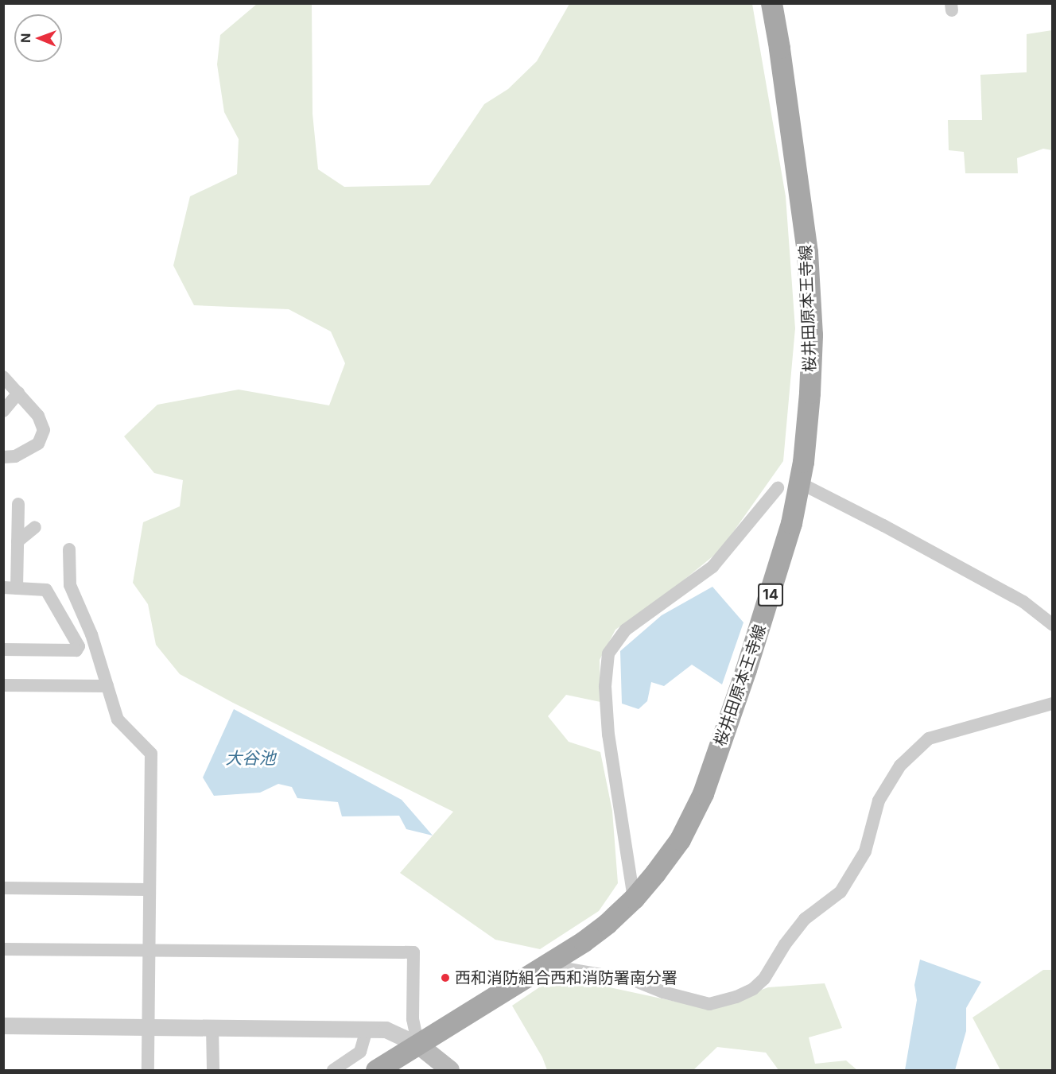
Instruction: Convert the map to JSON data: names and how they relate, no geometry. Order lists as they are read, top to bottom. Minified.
{"streets":{"main road":["桜井田原本王寺線","14"]},"water":["大谷池"],"places":["西和消防組合西和消防署南分署"],"north":"left"}
